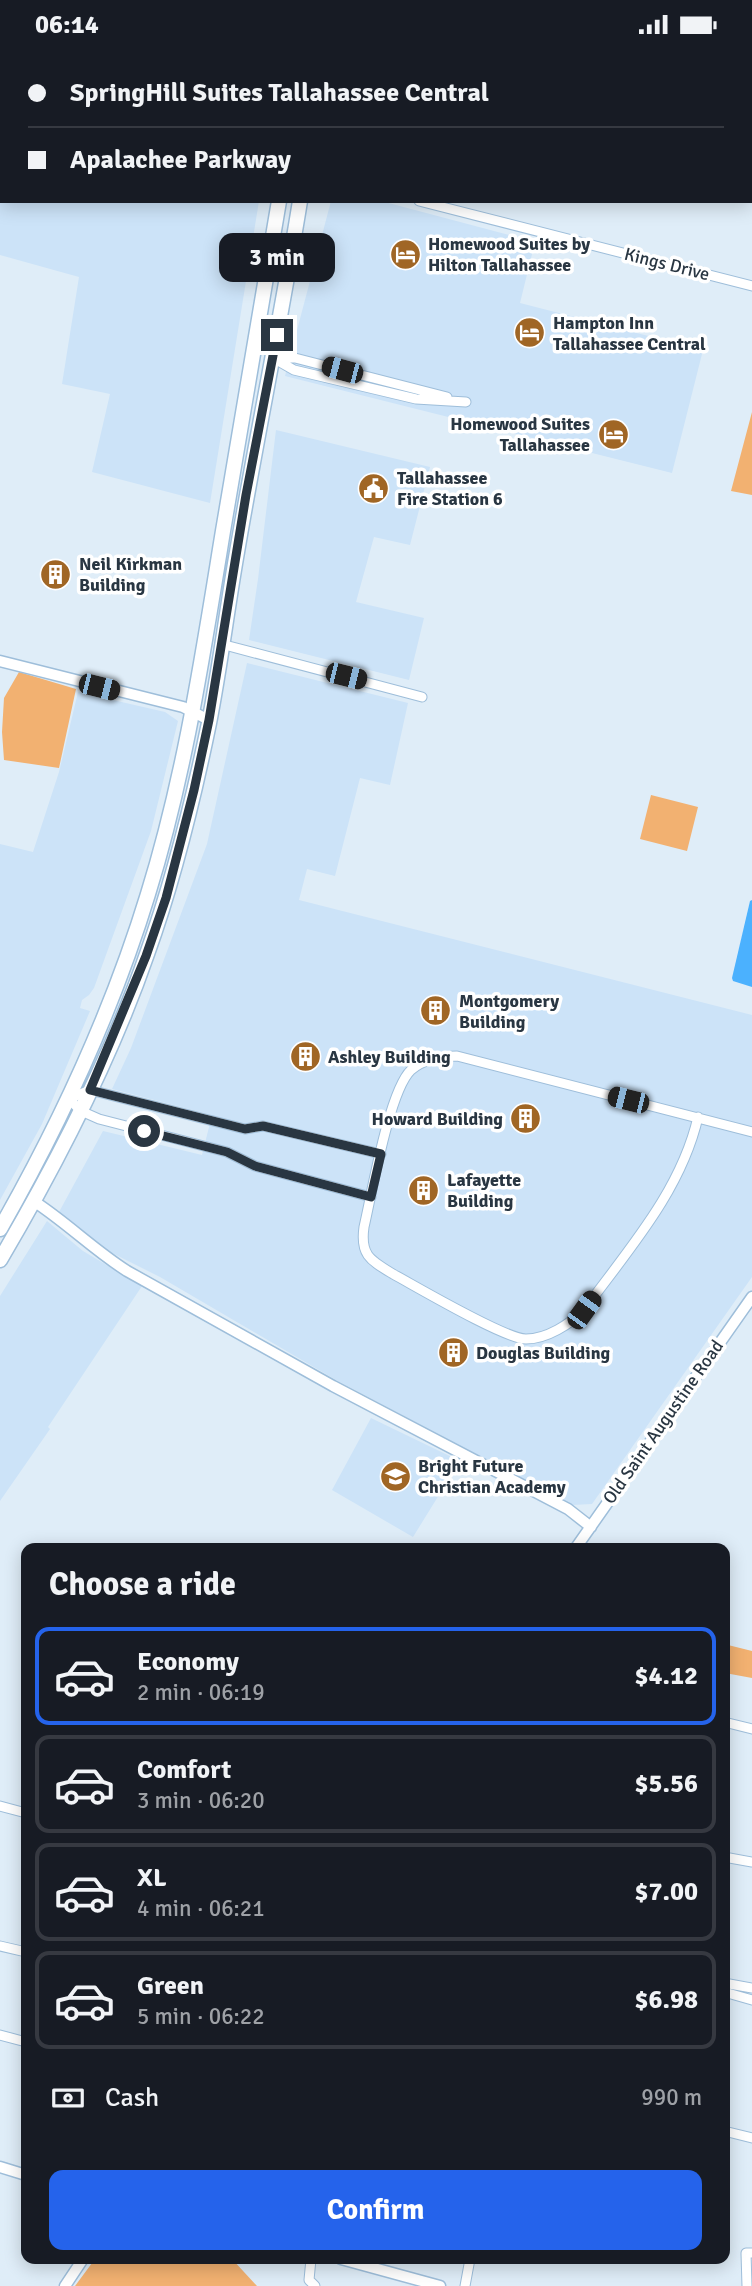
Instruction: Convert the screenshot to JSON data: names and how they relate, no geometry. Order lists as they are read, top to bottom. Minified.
{"streets":{"street":["Kings Drive","Old Saint Augustine Road"]},"places":{"hotel":["Homewood Suites by Hilton Tallahassee","Hampton Inn Tallahassee Central","Homewood Suites Tallahassee"],"public building":["Tallahassee Fire Station 6"],"building":["Neil Kirkman Building","Montgomery Building","Ashley Building","Howard Building","Lafayette Building","Douglas Building"],"school or university":["Bright Future Christian Academy"]},"page":{"status":"06:14","banner":["SpringHill Suites Tallahassee Central","Apalachee Parkway"],"bubble":"3 min","heading":"Choose a ride","list":[{"name":"Economy","note":"2 min · 06:19","value":"$4.12"},{"name":"Comfort","note":"3 min · 06:20","value":"$5.56"},{"name":"XL","note":"4 min · 06:21","value":"$7.00"},{"name":"Green","note":"5 min · 06:22","value":"$6.98"}],"pay":["Cash","990 m"],"buttons":"Confirm"}}
